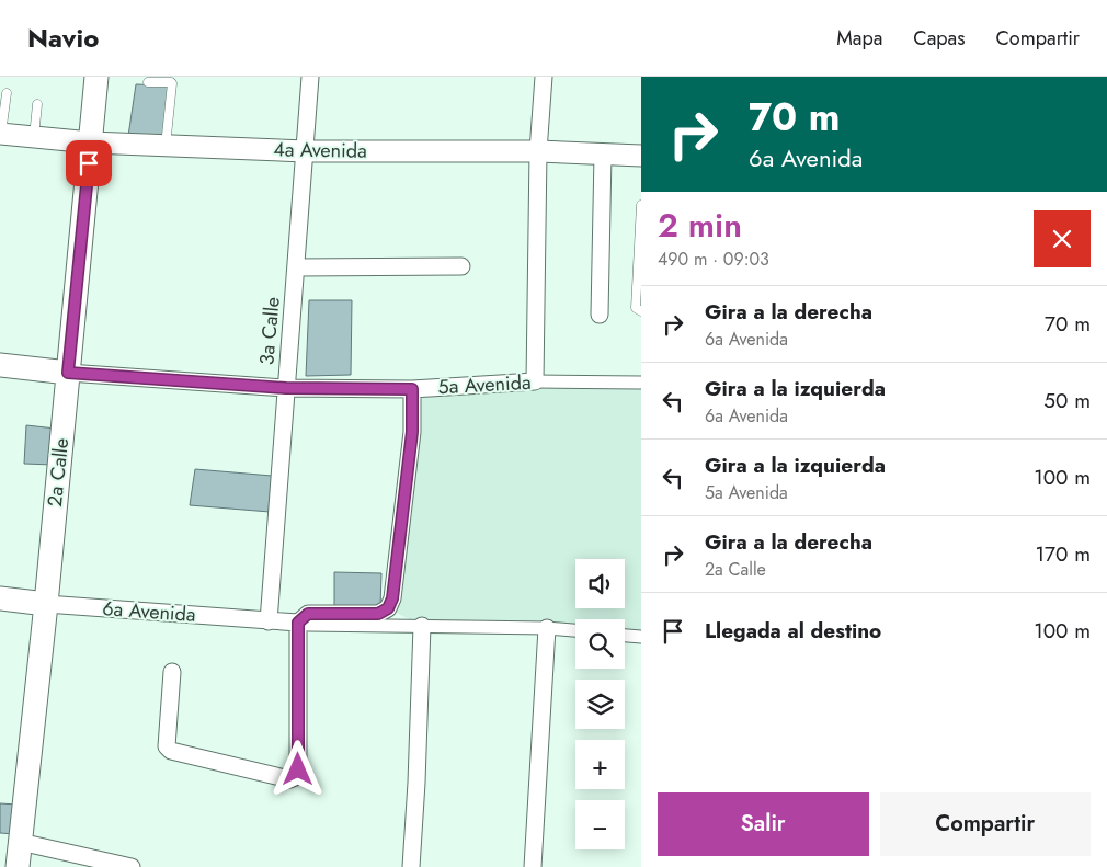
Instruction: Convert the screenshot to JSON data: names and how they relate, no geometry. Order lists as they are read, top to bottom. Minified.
{"streets":{"main road":["5a Avenida","2a Calle","6a Avenida"],"street":["4a Avenida","3a Calle"]},"crossings":[["4a Avenida","3a Calle"],["4a Avenida","2a Calle"],["3a Calle","5a Avenida"],["3a Calle","6a Avenida"],["5a Avenida","2a Calle"],["5a Avenida","6a Avenida"],["2a Calle","6a Avenida"]],"page":{"header":"Navio","nav":["Mapa","Capas","Compartir"],"turn":["70 m","6a Avenida"],"heading":["2 min","490 m · 09:03"],"list":[{"name":"Gira a la derecha","note":"6a Avenida","value":"70 m"},{"name":"Gira a la izquierda","note":"6a Avenida","value":"50 m"},{"name":"Gira a la izquierda","note":"5a Avenida","value":"100 m"},{"name":"Gira a la derecha","note":"2a Calle","value":"170 m"},{"name":"Llegada al destino","value":"100 m"}],"map_buttons":["+","−"],"buttons":["Salir","Compartir"]}}
